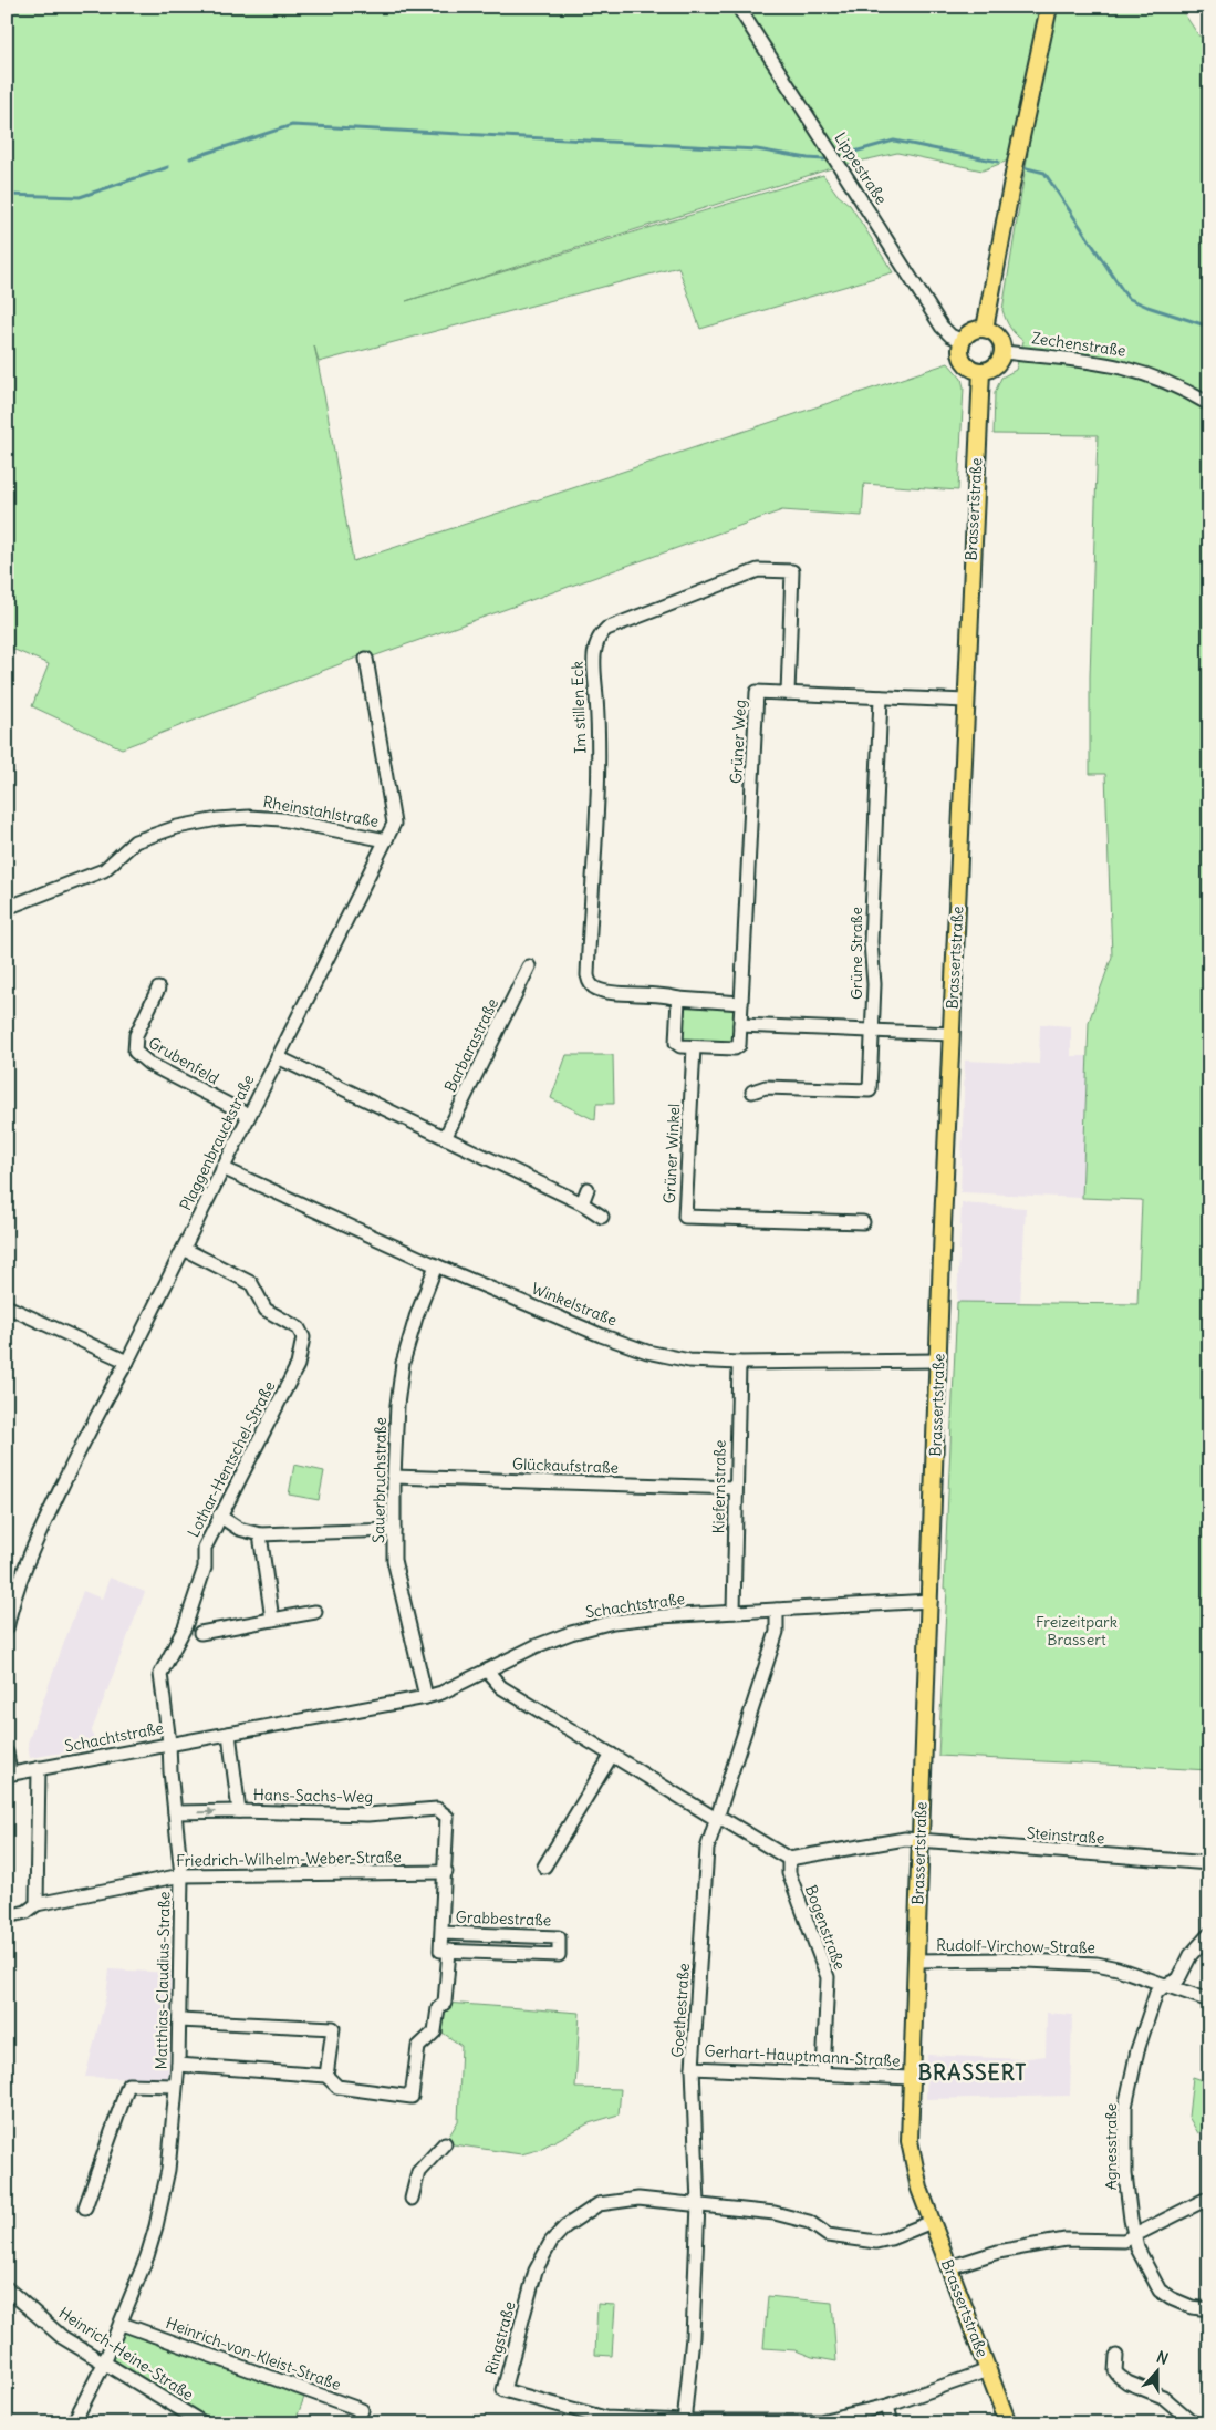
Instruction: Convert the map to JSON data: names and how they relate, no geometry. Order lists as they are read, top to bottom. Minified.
{"streets":{"main road":["Brassertstraße"],"street":["Lippestraße","Zechenstraße","Im stillen Eck","Grüner Weg","Rheinstahlstraße","Grüne Straße","Barbarastraße","Grubenfeld","Plaggenbrauckstraße","Grüner Winkel","Winkelstraße","Lothar-Hentschel-Straße","Glückaufstraße","Sauerbruchstraße","Kiefernstraße","Schachtstraße","Hans-Sachs-Weg","Steinstraße","Friedrich-Wilhelm-Weber-Straße","Grabbestraße","Bogenstraße","Rudolf-Virchow-Straße","Matthias-Claudius-Straße","Goethestraße","Gerhart-Hauptmann-Straße","Agnesstraße","Ringstraße","Heinrich-Heine-Straße","Heinrich-von-Kleist-Straße"]},"crossings":[["Lippestraße","Zechenstraße"],["Lippestraße","Brassertstraße"],["Zechenstraße","Brassertstraße"],["Brassertstraße","Grüner Weg"],["Brassertstraße","Winkelstraße"],["Brassertstraße","Schachtstraße"],["Brassertstraße","Steinstraße"],["Brassertstraße","Rudolf-Virchow-Straße"],["Brassertstraße","Gerhart-Hauptmann-Straße"],["Brassertstraße","Ringstraße"],["Im stillen Eck","Grüner Weg"],["Grüner Weg","Grüne Straße"],["Grüner Weg","Grüner Winkel"],["Rheinstahlstraße","Plaggenbrauckstraße"],["Grubenfeld","Plaggenbrauckstraße"],["Plaggenbrauckstraße","Winkelstraße"],["Plaggenbrauckstraße","Lothar-Hentschel-Straße"],["Winkelstraße","Sauerbruchstraße"],["Winkelstraße","Kiefernstraße"],["Lothar-Hentschel-Straße","Schachtstraße"],["Lothar-Hentschel-Straße","Matthias-Claudius-Straße"],["Glückaufstraße","Sauerbruchstraße"],["Glückaufstraße","Kiefernstraße"],["Sauerbruchstraße","Schachtstraße"],["Kiefernstraße","Schachtstraße"],["Schachtstraße","Matthias-Claudius-Straße"],["Schachtstraße","Goethestraße"],["Hans-Sachs-Weg","Friedrich-Wilhelm-Weber-Straße"],["Hans-Sachs-Weg","Matthias-Claudius-Straße"],["Friedrich-Wilhelm-Weber-Straße","Matthias-Claudius-Straße"],["Bogenstraße","Gerhart-Hauptmann-Straße"],["Rudolf-Virchow-Straße","Agnesstraße"],["Matthias-Claudius-Straße","Heinrich-Heine-Straße"],["Matthias-Claudius-Straße","Heinrich-von-Kleist-Straße"],["Goethestraße","Gerhart-Hauptmann-Straße"],["Goethestraße","Ringstraße"]],"districts":["BRASSERT"],"parks":["Freizeitpark Brassert"],"north":"top"}
